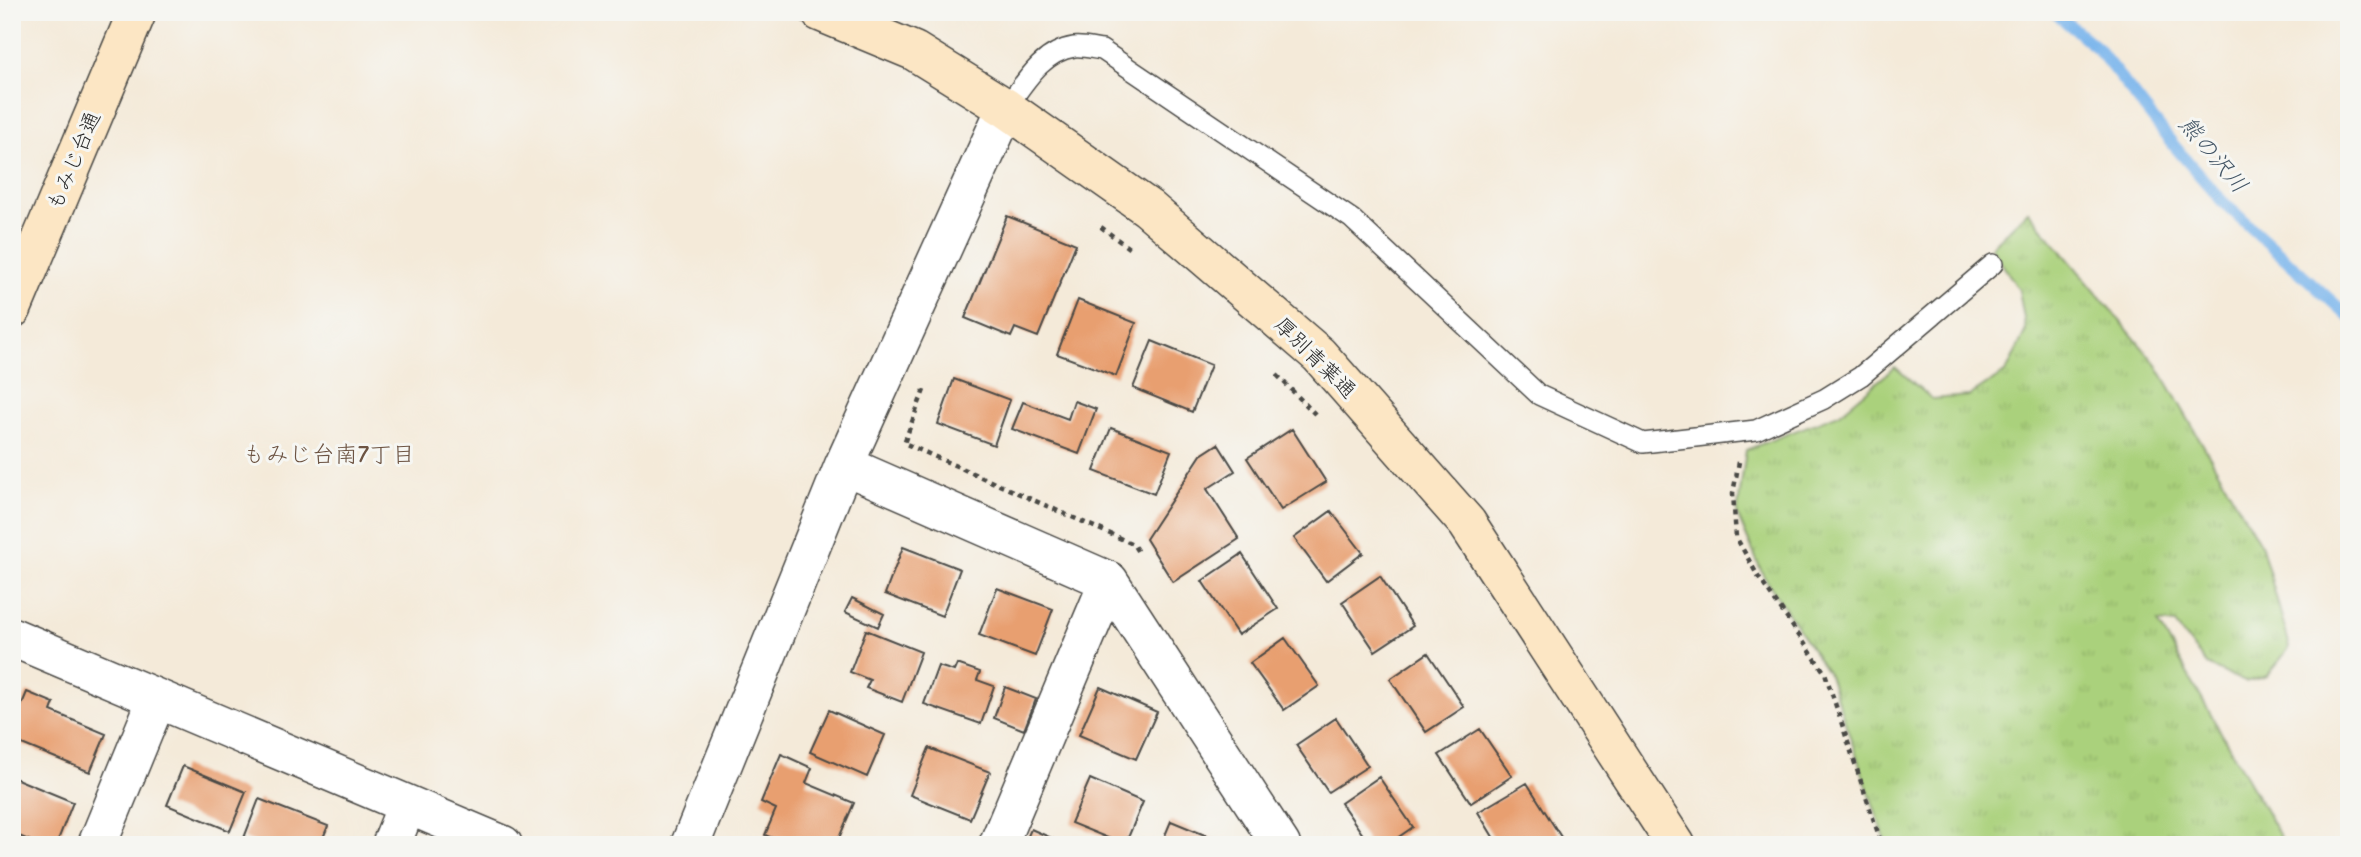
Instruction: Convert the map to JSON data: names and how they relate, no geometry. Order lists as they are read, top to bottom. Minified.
{"streets":{"street":["もみじ台通","厚別青葉通"]},"districts":["もみじ台南7丁目"],"water":["熊の沢川"]}
